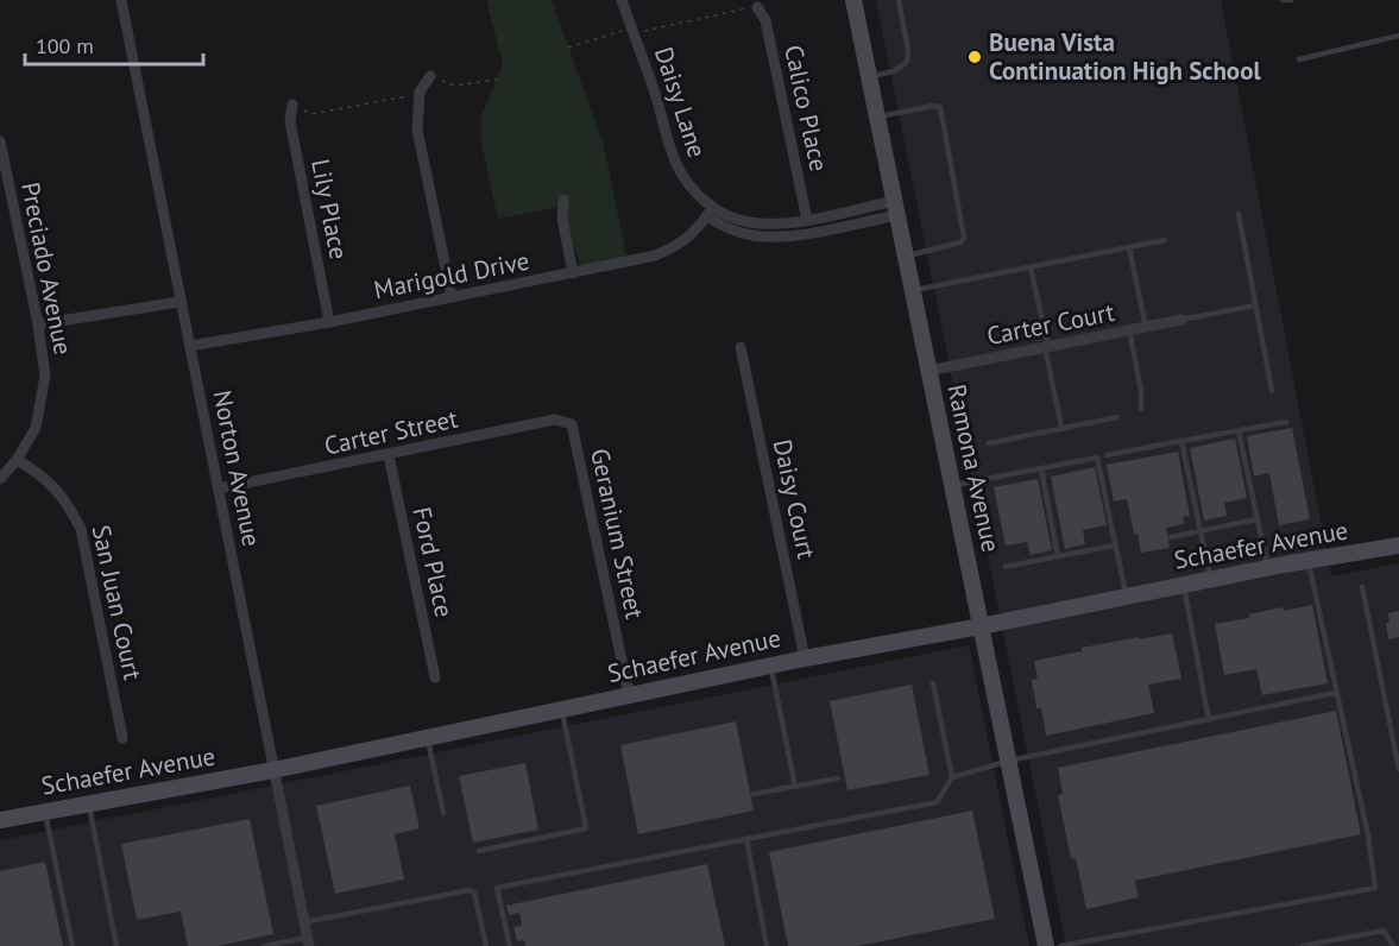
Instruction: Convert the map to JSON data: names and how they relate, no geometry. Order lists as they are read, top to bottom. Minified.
{"streets":{"street":["Daisy Lane","Calico Place","Lily Place","Preciado Avenue","Marigold Drive","Carter Court","Carter Street","Norton Avenue","Ramona Avenue","Daisy Court","Geranium Street","Schaefer Avenue","Ford Place","San Juan Court"]},"crossings":[["Daisy Lane","Marigold Drive"],["Lily Place","Marigold Drive"],["Preciado Avenue","San Juan Court"],["Marigold Drive","Norton Avenue"],["Carter Court","Ramona Avenue"],["Carter Street","Norton Avenue"],["Carter Street","Geranium Street"],["Carter Street","Ford Place"],["Norton Avenue","Schaefer Avenue"],["Ramona Avenue","Schaefer Avenue"],["Daisy Court","Schaefer Avenue"],["Geranium Street","Schaefer Avenue"]],"places":["Buena Vista Continuation High School"],"scale_bar":"100 m"}
